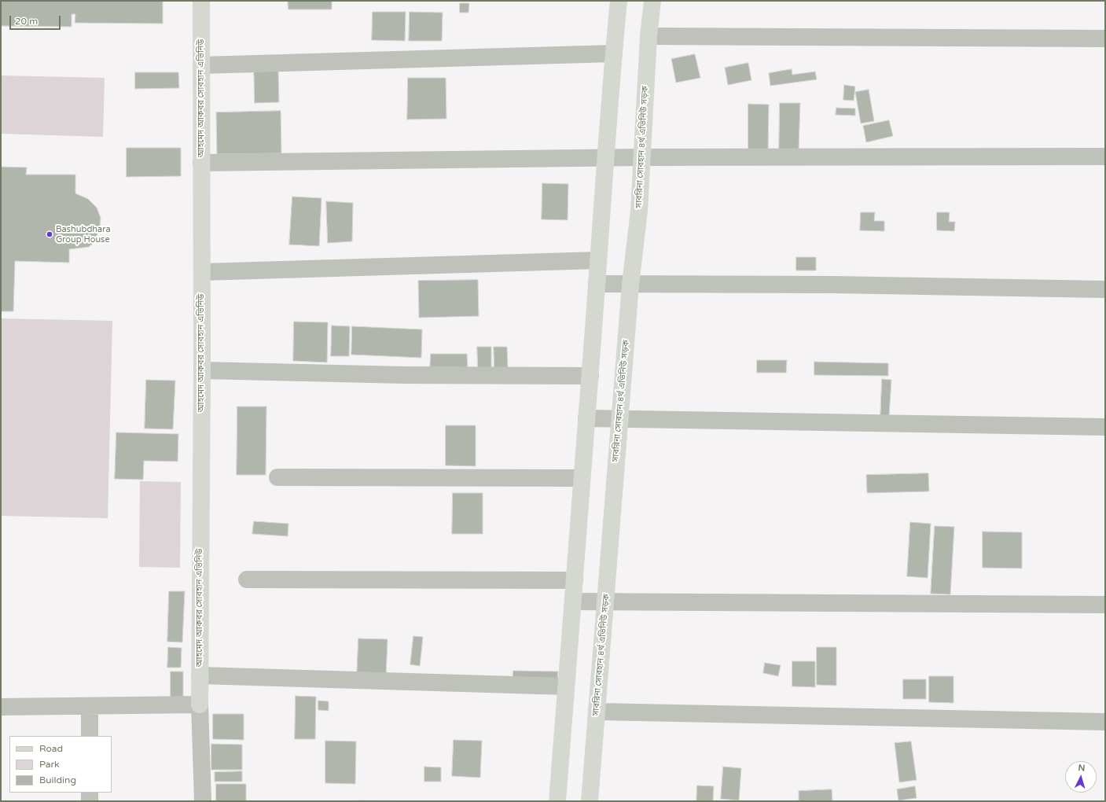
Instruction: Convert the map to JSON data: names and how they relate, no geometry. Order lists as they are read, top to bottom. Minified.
{"streets":{"street":["আহমেদ আকবর সোবহান এভিনিউ","সাবরিনা সোবহান ৪র্থ এভিনিউ সড়ক"]},"places":["Bashubdhara Group House"],"legend":["Road","Park","Building"],"scale_bar":"20 m","north":"top"}
